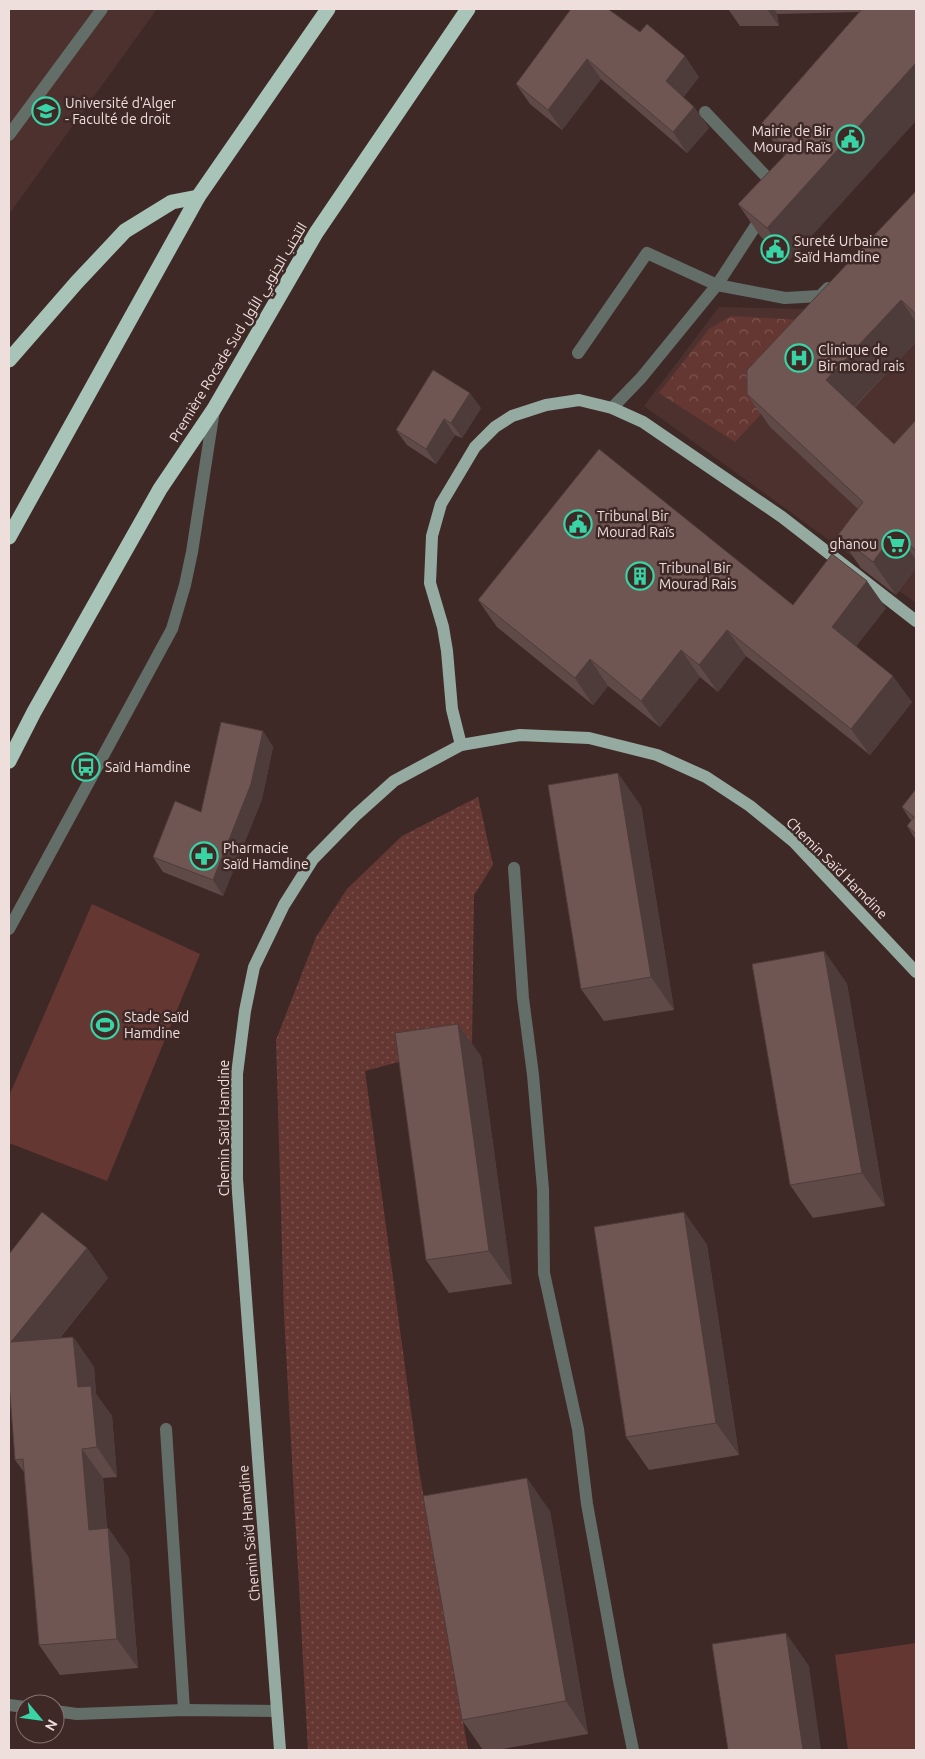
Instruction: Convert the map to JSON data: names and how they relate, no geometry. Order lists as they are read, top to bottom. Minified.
{"streets":{"highway":["Première Rocade Sud التجنب الجنوبي الأول"],"main road":["Chemin Saïd Hamdine"]},"places":{"school or university":["Université d'Alger - Faculté de droit"],"public building":["Mairie de Bir Mourad Raïs","Sureté Urbaine Saïd Hamdine","Tribunal Bir Mourad Raïs"],"hospital":["Clinique de Bir morad rais"],"supermarket":["ghanou"],"building":["Tribunal Bir Mourad Rais"],"bus stop":["Saïd Hamdine"],"pharmacy":["Pharmacie Saïd Hamdine"],"sports":["Stade Saïd Hamdine"]},"north":"bottom right"}
